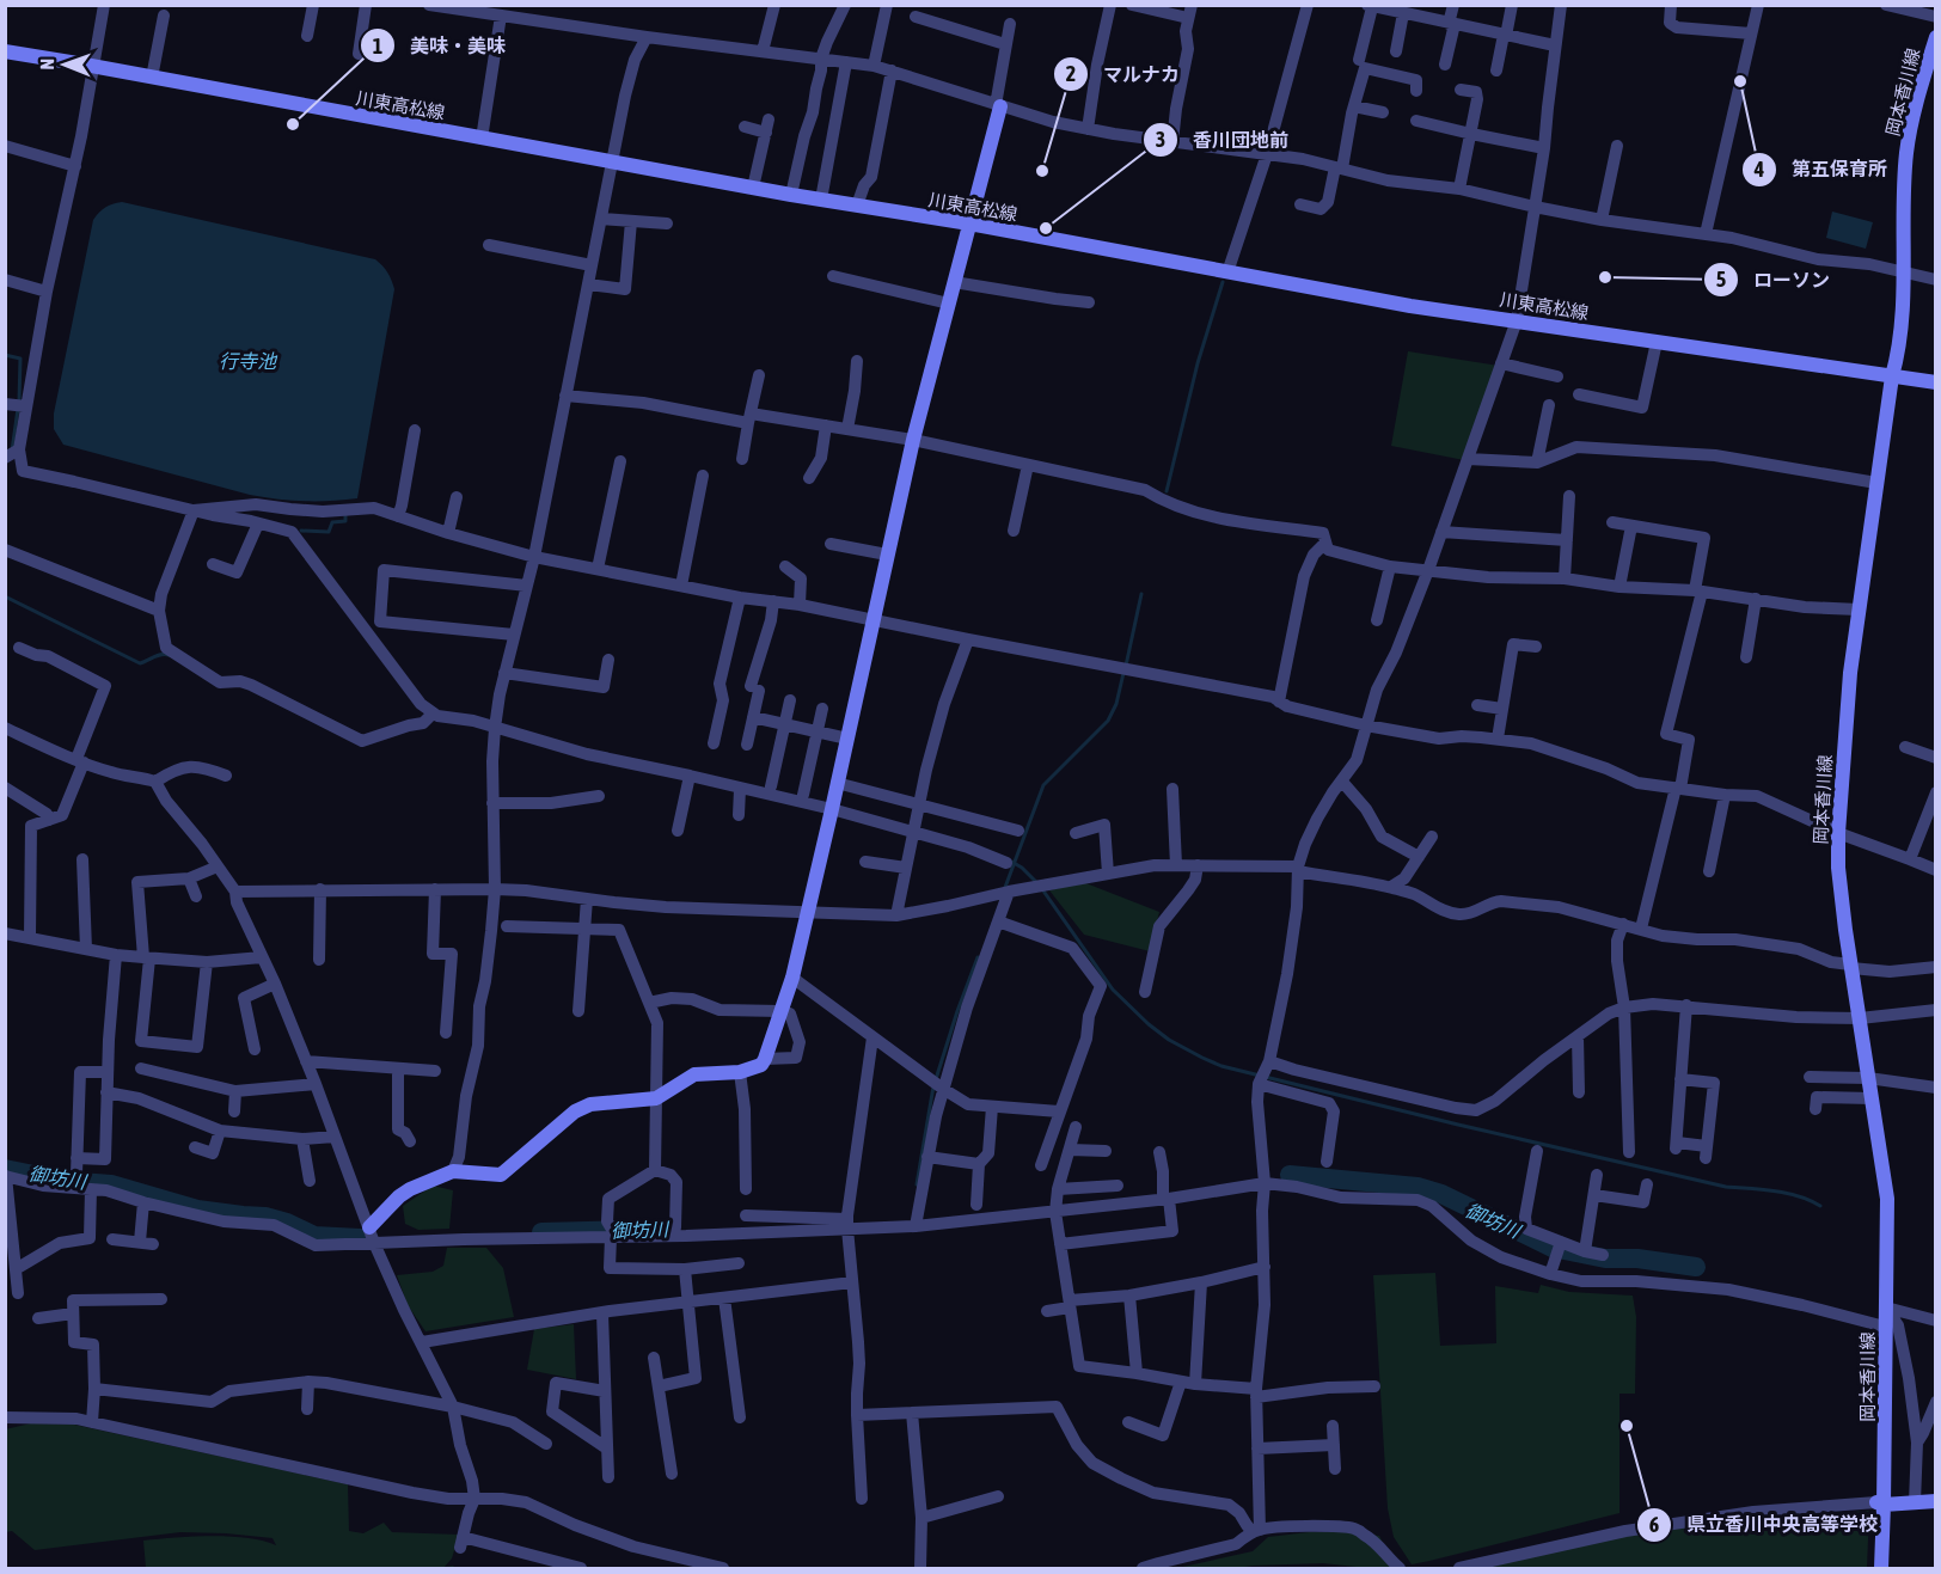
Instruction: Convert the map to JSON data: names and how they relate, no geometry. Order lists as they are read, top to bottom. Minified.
{"streets":{"main road":["岡本香川線","川東高松線"]},"crossings":[["岡本香川線","川東高松線"]],"water":["行寺池","御坊川"],"places":["第五保育所","美味・美味","マルナカ","香川団地前","ローソン","県立香川中央高等学校"],"north":"left"}
